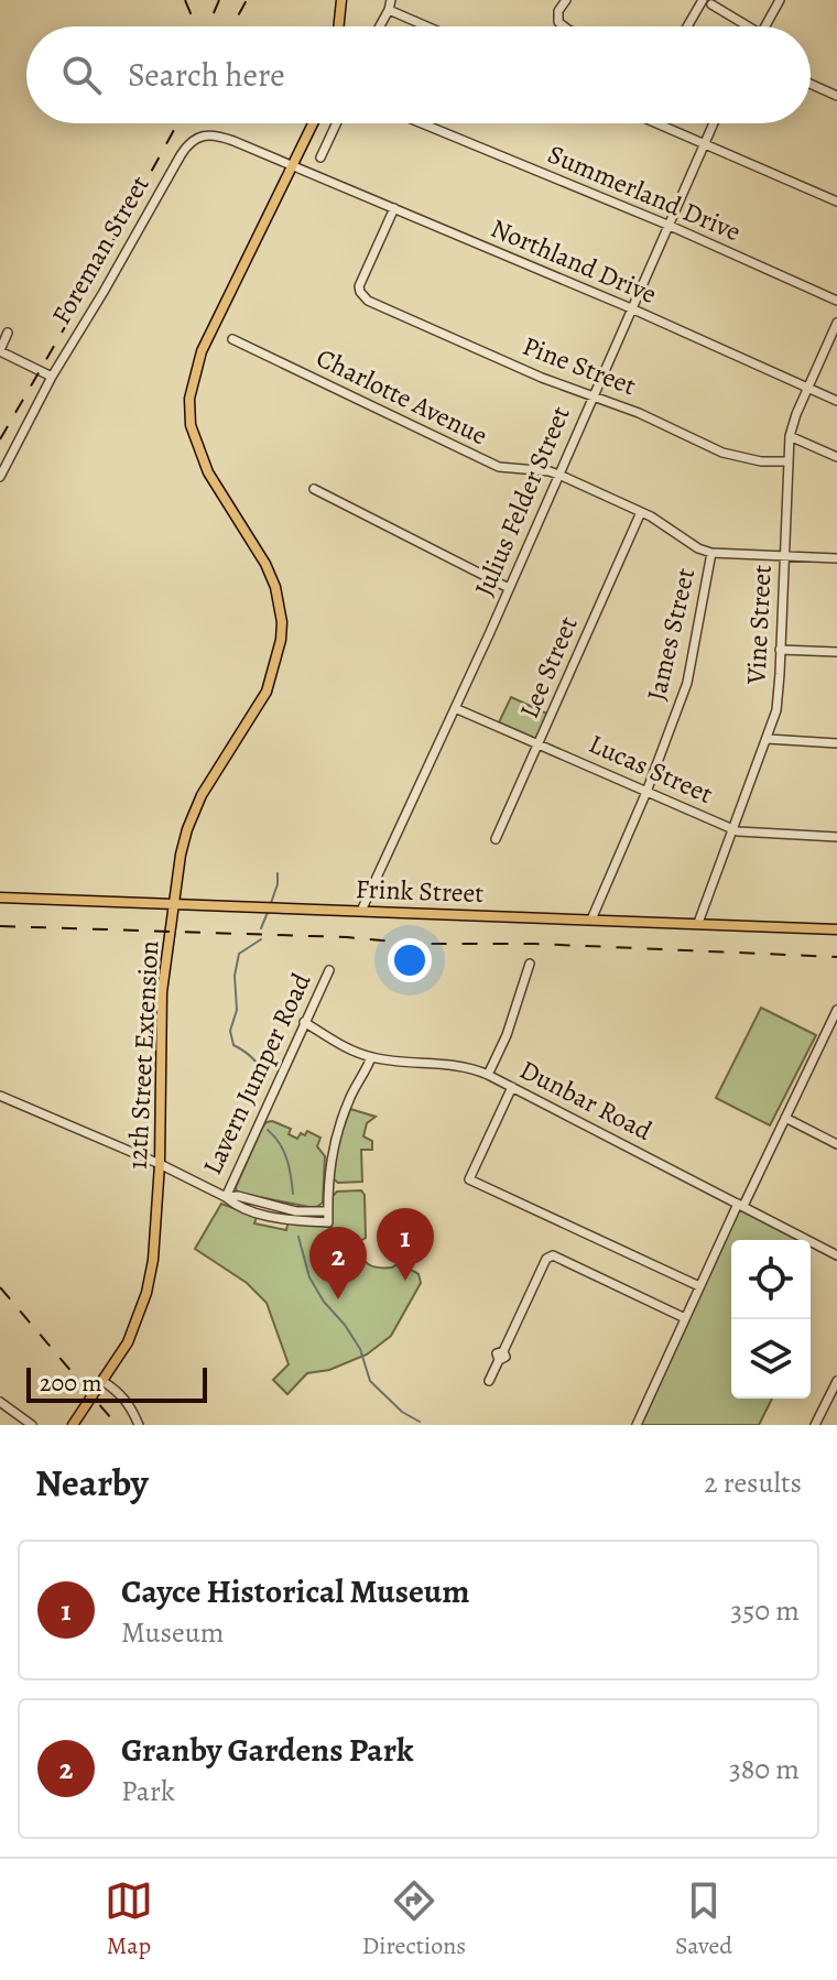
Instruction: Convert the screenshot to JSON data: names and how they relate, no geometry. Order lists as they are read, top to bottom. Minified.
{"streets":{"main road":["Frink Street","12th Street Extension"],"street":["Summerland Drive","Foreman Street","Northland Drive","Pine Street","Charlotte Avenue","Julius Felder Street","Vine Street","James Street","Lee Street","Lucas Street","Lavern Jumper Road","Dunbar Road"]},"crossings":[["Summerland Drive","Julius Felder Street"],["Foreman Street","Northland Drive"],["Foreman Street","12th Street Extension"],["Northland Drive","Pine Street"],["Northland Drive","Julius Felder Street"],["Northland Drive","Vine Street"],["Northland Drive","12th Street Extension"],["Pine Street","Julius Felder Street"],["Pine Street","Vine Street"],["Charlotte Avenue","Julius Felder Street"],["Charlotte Avenue","James Street"],["Charlotte Avenue","Lee Street"],["Julius Felder Street","Lucas Street"],["Julius Felder Street","Frink Street"],["Vine Street","Lucas Street"],["Vine Street","Frink Street"],["James Street","Lucas Street"],["James Street","Frink Street"],["Lee Street","Lucas Street"],["Frink Street","12th Street Extension"],["Lavern Jumper Road","Dunbar Road"]],"scale_bar":"200 m","page":{"search":"Search here","pins":["1","2"],"scale":"200 m","heading":["Nearby","2 results"],"list":[{"mark":"1","name":"Cayce Historical Museum","note":"Museum","value":"350 m"},{"mark":"2","name":"Granby Gardens Park","note":"Park","value":"380 m"}],"nav":["Map","Directions","Saved"]}}
